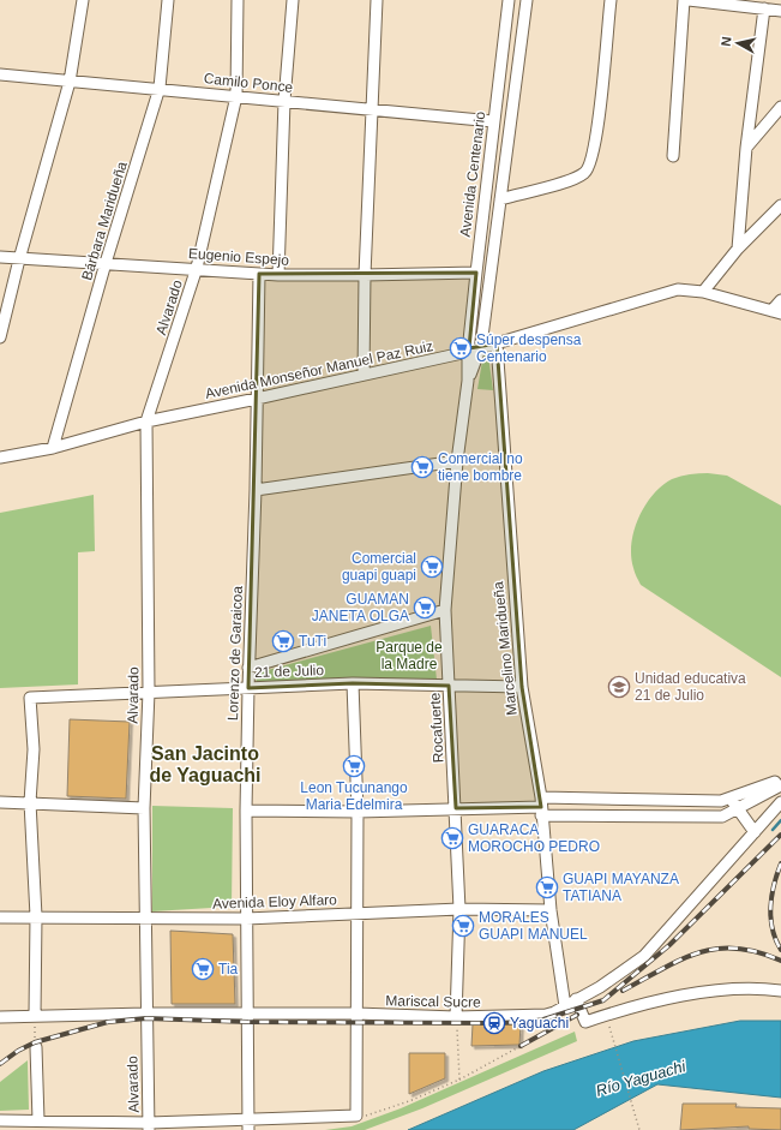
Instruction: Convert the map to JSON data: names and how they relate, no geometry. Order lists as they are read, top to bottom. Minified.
{"streets":{"street":["Camilo Ponce","Avenida Centenario","Bárbara Maridueña","Eugenio Espejo","Alvarado","Avenida Monseñor Manuel Paz Ruiz","Marcelino Maridueña","Lorenzo de Garaicoa","21 de Julio","Rocafuerte","Avenida Eloy Alfaro","Mariscal Sucre"]},"crossings":[["Camilo Ponce","Avenida Centenario"],["Camilo Ponce","Bárbara Maridueña"],["Camilo Ponce","Alvarado"],["Avenida Centenario","Eugenio Espejo"],["Avenida Centenario","Avenida Monseñor Manuel Paz Ruiz"],["Avenida Centenario","Rocafuerte"],["Bárbara Maridueña","Eugenio Espejo"],["Bárbara Maridueña","Avenida Monseñor Manuel Paz Ruiz"],["Eugenio Espejo","Alvarado"],["Eugenio Espejo","Lorenzo de Garaicoa"],["Alvarado","Avenida Monseñor Manuel Paz Ruiz"],["Alvarado","21 de Julio"],["Alvarado","Avenida Eloy Alfaro"],["Alvarado","Mariscal Sucre"],["Avenida Monseñor Manuel Paz Ruiz","Marcelino Maridueña"],["Avenida Monseñor Manuel Paz Ruiz","Lorenzo de Garaicoa"],["Avenida Monseñor Manuel Paz Ruiz","Rocafuerte"],["Marcelino Maridueña","21 de Julio"],["Marcelino Maridueña","Avenida Eloy Alfaro"],["Marcelino Maridueña","Mariscal Sucre"],["Lorenzo de Garaicoa","21 de Julio"],["Lorenzo de Garaicoa","Avenida Eloy Alfaro"],["Lorenzo de Garaicoa","Mariscal Sucre"],["21 de Julio","Rocafuerte"],["Rocafuerte","Avenida Eloy Alfaro"],["Rocafuerte","Mariscal Sucre"]],"districts":["San Jacinto de Yaguachi"],"water":["Río Yaguachi"],"parks":["Parque de la Madre"],"places":{"supermarket":["Súper despensa Centenario","Comercial no tiene bombre","Comercial guapi guapi","GUAMAN JANETA OLGA","TuTi","Leon Tucunango Maria Edelmira","GUARACA MOROCHO PEDRO","GUAPI MAYANZA TATIANA","MORALES GUAPI MANUEL","Tia"],"school or university":["Unidad educativa 21 de Julio"],"station":["Yaguachi"]},"north":"left"}
